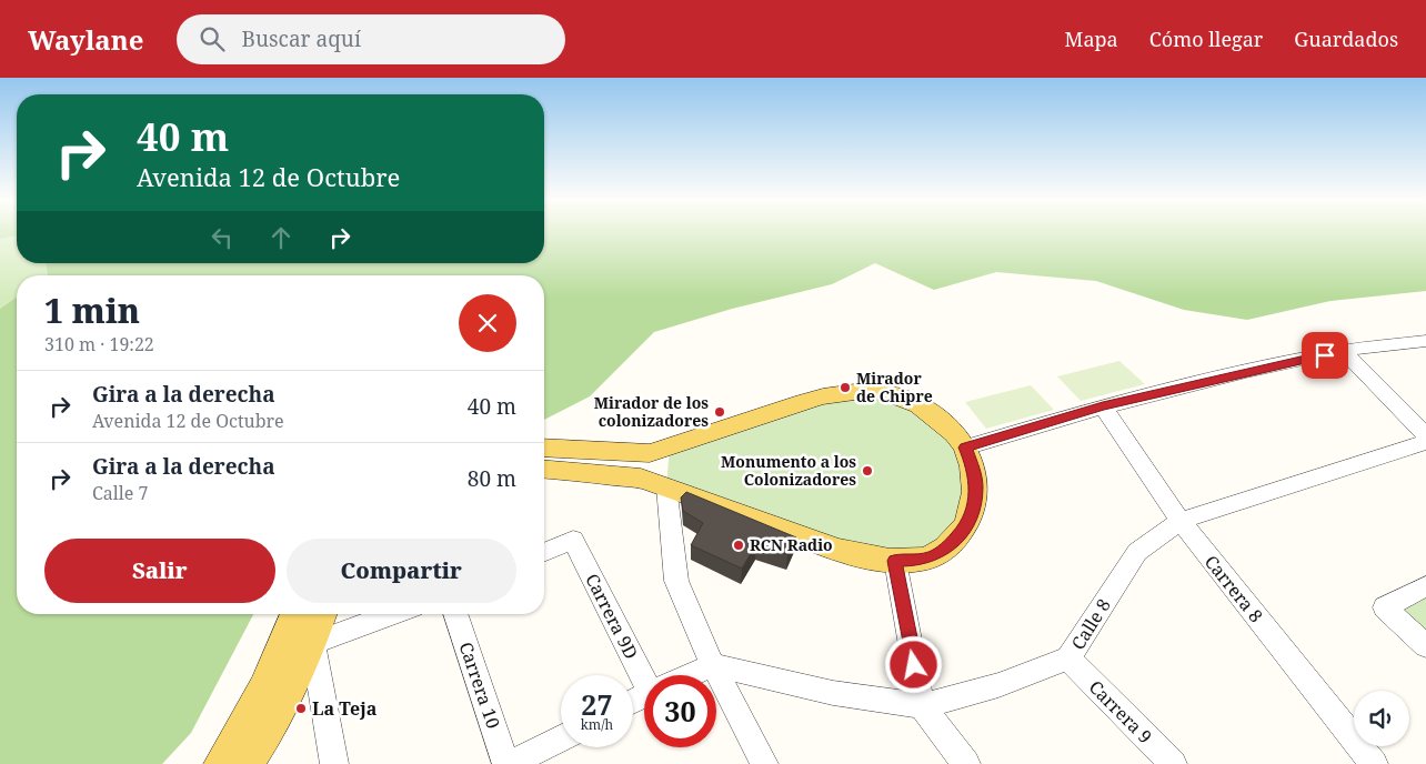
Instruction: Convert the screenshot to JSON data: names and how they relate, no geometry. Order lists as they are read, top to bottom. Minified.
{"streets":{"street":["Carrera 8","Carrera 9D","Calle 8","Carrera 10","Carrera 9"]},"crossings":[["Carrera 8","Calle 8"],["Calle 8","Carrera 9"]],"places":["Mirador de Chipre","Mirador de los colonizadores","Monumento a los Colonizadores","RCN Radio","La Teja"],"page":{"header":"Waylane","search":"Buscar aquí","nav":["Mapa","Cómo llegar","Guardados"],"turn":["40 m","Avenida 12 de Octubre"],"heading":["1 min","310 m · 19:22"],"list":[{"name":"Gira a la derecha","note":"Avenida 12 de Octubre","value":"40 m"},{"name":"Gira a la derecha","note":"Calle 7","value":"80 m"}],"buttons":["Salir","Compartir"],"speed":"27 km/h","limit":"30"}}
